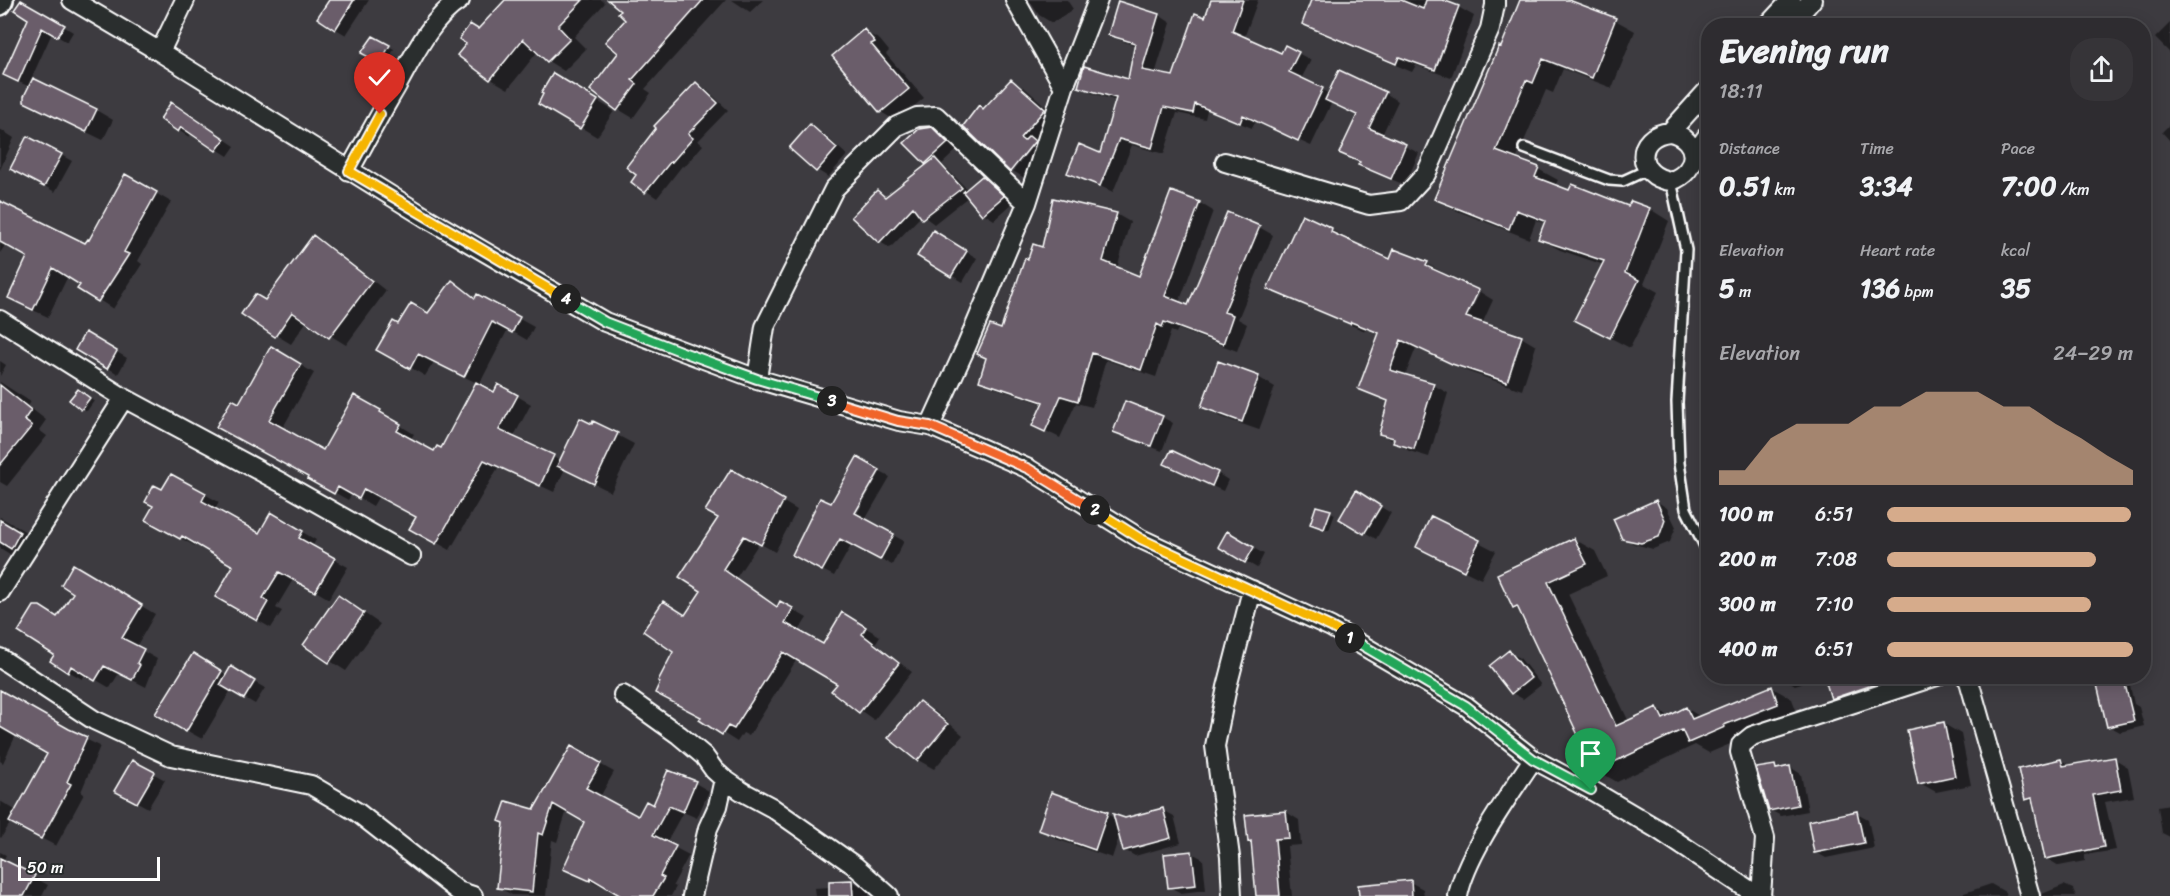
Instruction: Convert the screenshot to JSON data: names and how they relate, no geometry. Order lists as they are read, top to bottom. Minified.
{"scale_bar":"50 m","page":{"heading":["Evening run","18:11"],"stats":[["Distance","0.51 km"],["Time","3:34"],["Pace","7:00 /km"],["Elevation","5 m"],["Heart rate","136 bpm"],["kcal","35"]],"pins":["4","3","2","1"],"chart":["Elevation","24–29 m"],"list":[{"name":"100 m","note":"6:51"},{"name":"200 m","note":"7:08"},{"name":"300 m","note":"7:10"},{"name":"400 m","note":"6:51"}],"scale":"50 m"}}
